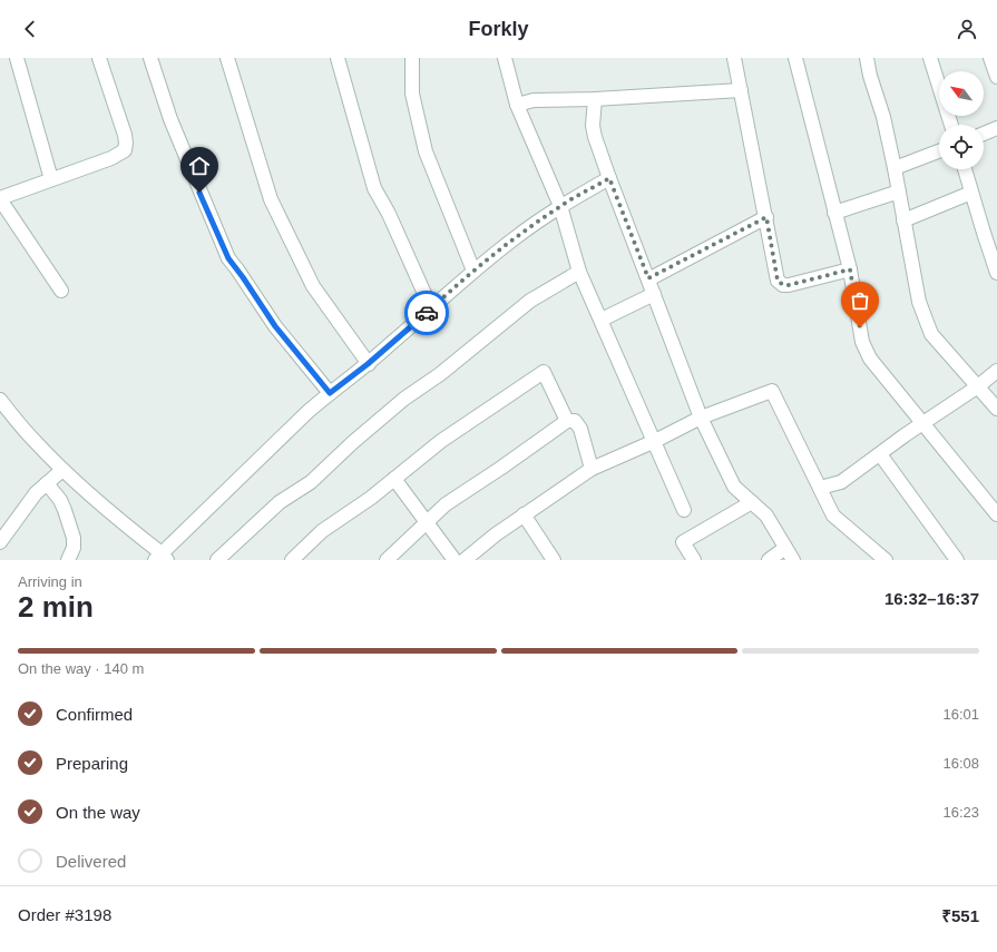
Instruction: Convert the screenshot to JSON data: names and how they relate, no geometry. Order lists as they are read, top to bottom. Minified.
{"north":"top left","page":{"header":"Forkly","heading":["2 min","Arriving in","16:32–16:37"],"panel":["Order #3198","₹551"],"bar":"On the way · 140 m","list":[["Confirmed","16:01"],["Preparing","16:08"],["On the way","16:23"],"Delivered"]}}
